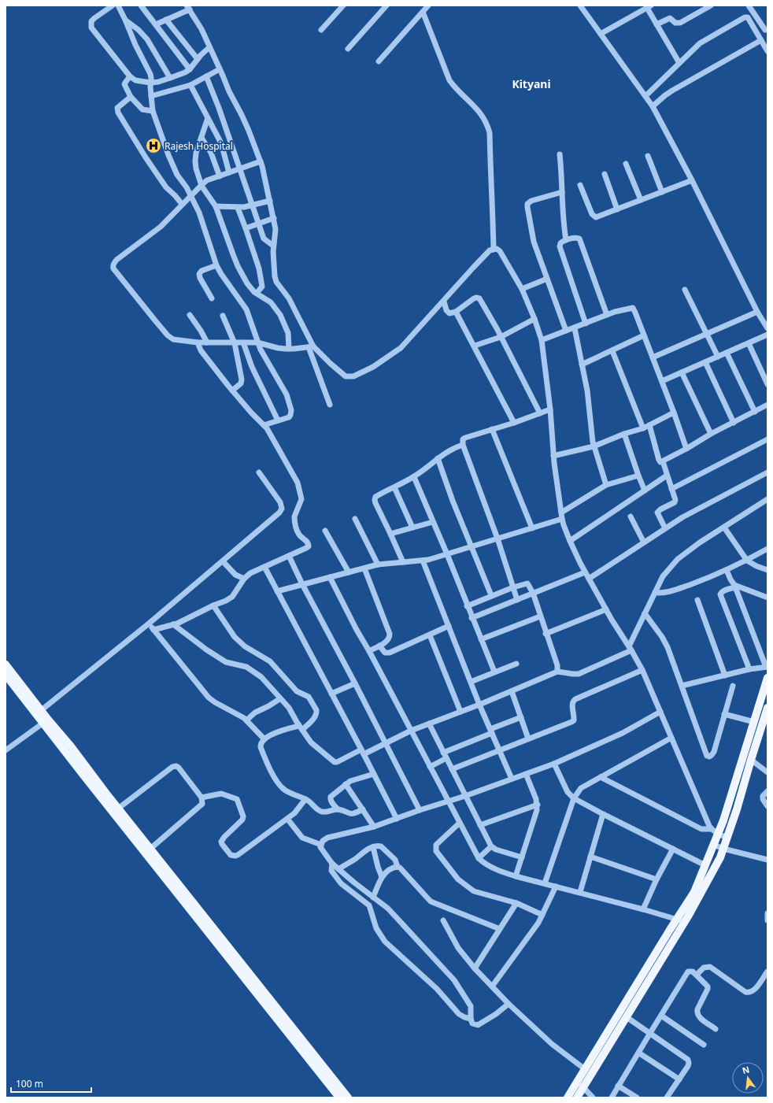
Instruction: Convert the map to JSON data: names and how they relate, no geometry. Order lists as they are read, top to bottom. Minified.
{"districts":["Kityani"],"places":{"hospital":["Rajesh Hospital"]},"scale_bar":"100 m","north":"top"}
